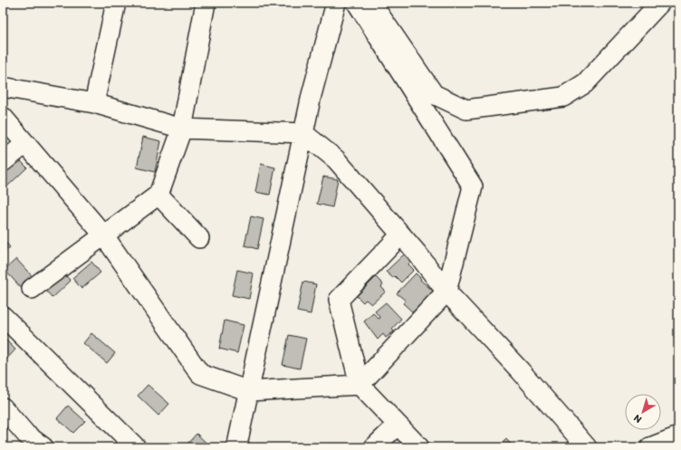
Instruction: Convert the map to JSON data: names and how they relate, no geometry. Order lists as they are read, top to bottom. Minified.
{"north":"bottom left"}
